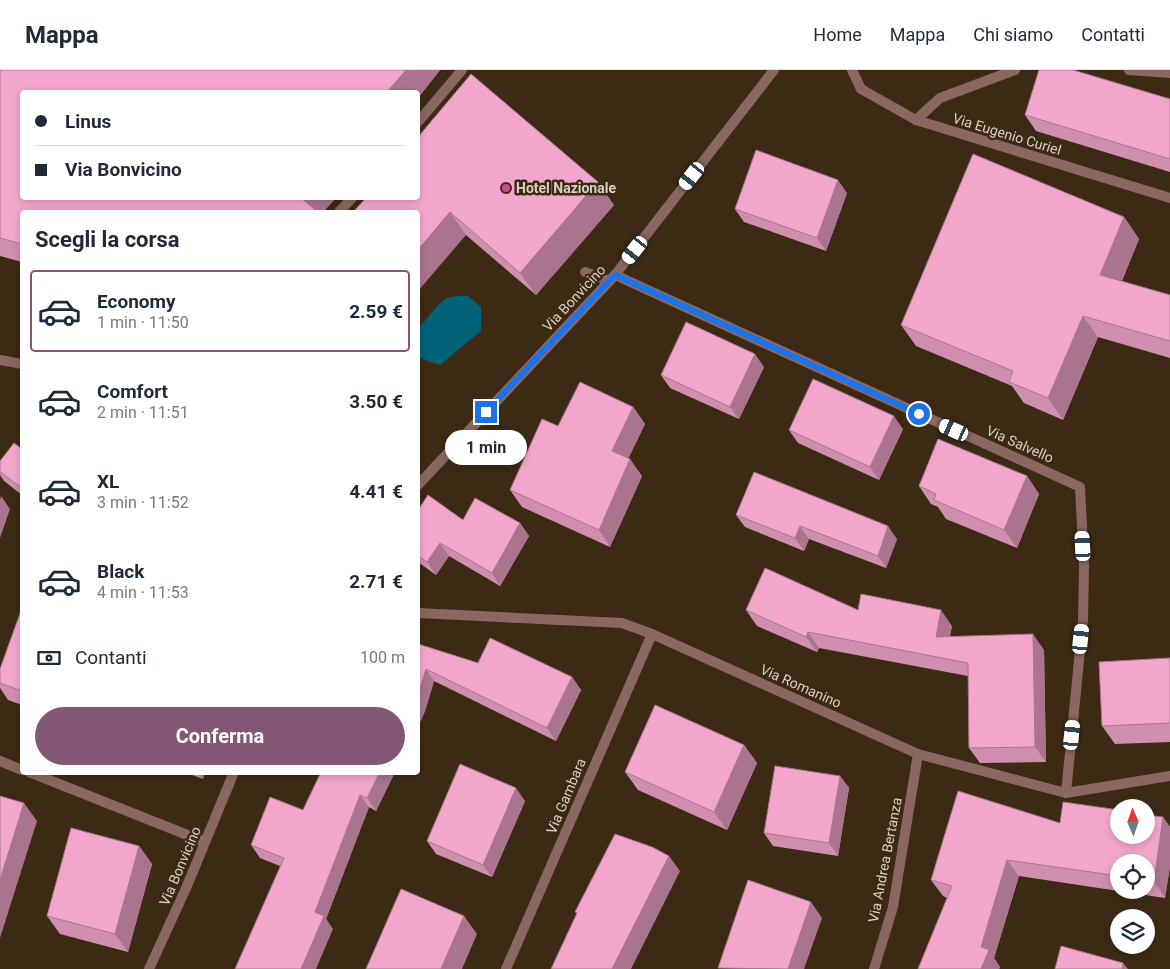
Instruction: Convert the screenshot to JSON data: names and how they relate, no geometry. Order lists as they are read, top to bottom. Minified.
{"streets":{"street":["Via Eugenio Curiel","Via Bonvicino","Via Salvello","Via Romanino","Via Gambara","Via Andrea Bertanza"]},"crossings":[["Via Bonvicino","Via Salvello"],["Via Salvello","Via Romanino"],["Via Romanino","Via Gambara"],["Via Romanino","Via Andrea Bertanza"]],"places":["Hotel Nazionale"],"north":"top","page":{"header":"Mappa","nav":["Home","Mappa","Chi siamo","Contatti"],"banner":["Linus","Via Bonvicino"],"heading":"Scegli la corsa","list":[{"name":"Economy","note":"1 min · 11:50","value":"2.59 €"},{"name":"Comfort","note":"2 min · 11:51","value":"3.50 €"},{"name":"XL","note":"3 min · 11:52","value":"4.41 €"},{"name":"Black","note":"4 min · 11:53","value":"2.71 €"}],"bubble":"1 min","pay":["Contanti","100 m"],"buttons":"Conferma"}}
